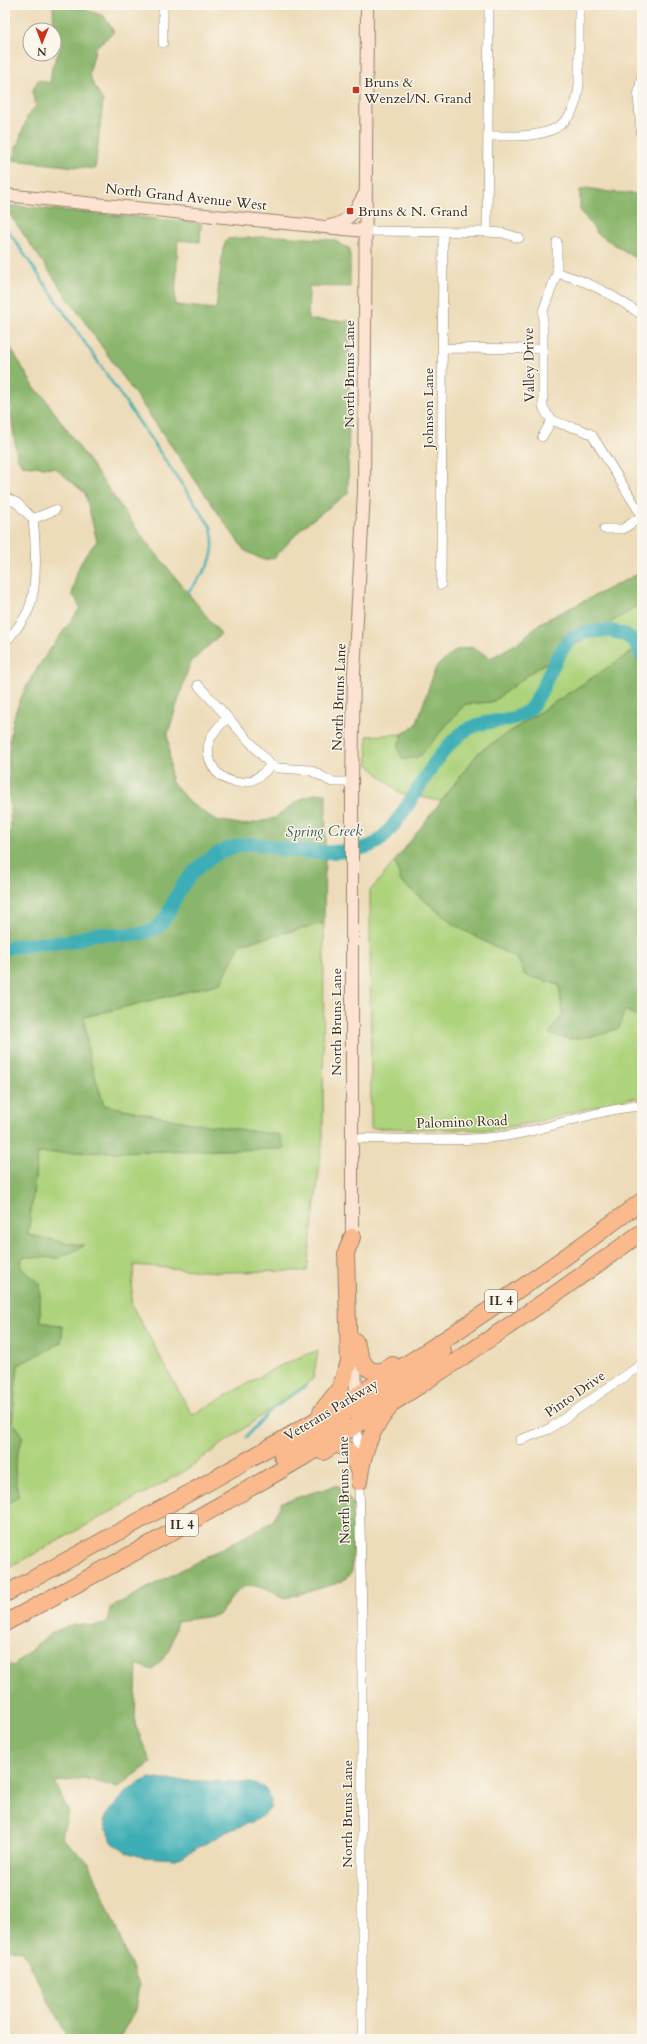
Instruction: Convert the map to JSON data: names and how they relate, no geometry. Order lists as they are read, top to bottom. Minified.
{"streets":{"highway":["IL 4","Veterans Parkway"],"main road":["North Grand Avenue West","North Bruns Lane"],"street":["Valley Drive","Johnson Lane","Palomino Road","Pinto Drive"]},"crossings":[["North Grand Avenue West","North Bruns Lane"],["North Bruns Lane","Palomino Road"],["North Bruns Lane","Veterans Parkway"]],"water":["Spring Creek"],"places":{"transit":["Bruns & Wenzel/N. Grand","Bruns & N. Grand"]},"north":"bottom"}
